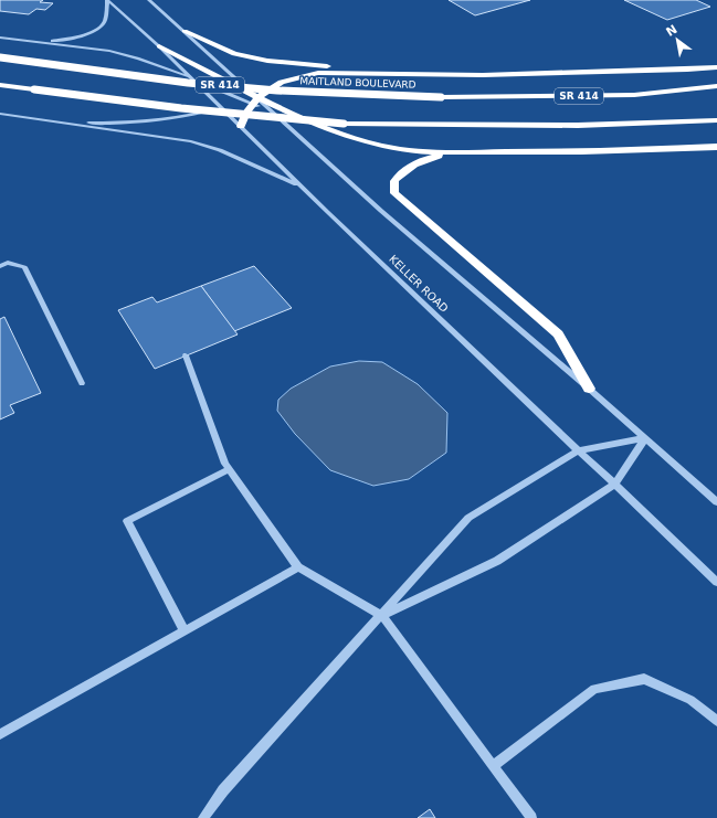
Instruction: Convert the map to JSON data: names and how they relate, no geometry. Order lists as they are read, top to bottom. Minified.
{"streets":{"highway":["MAITLAND BOULEVARD","SR 414"],"street":["KELLER ROAD"]},"north":"top left"}
